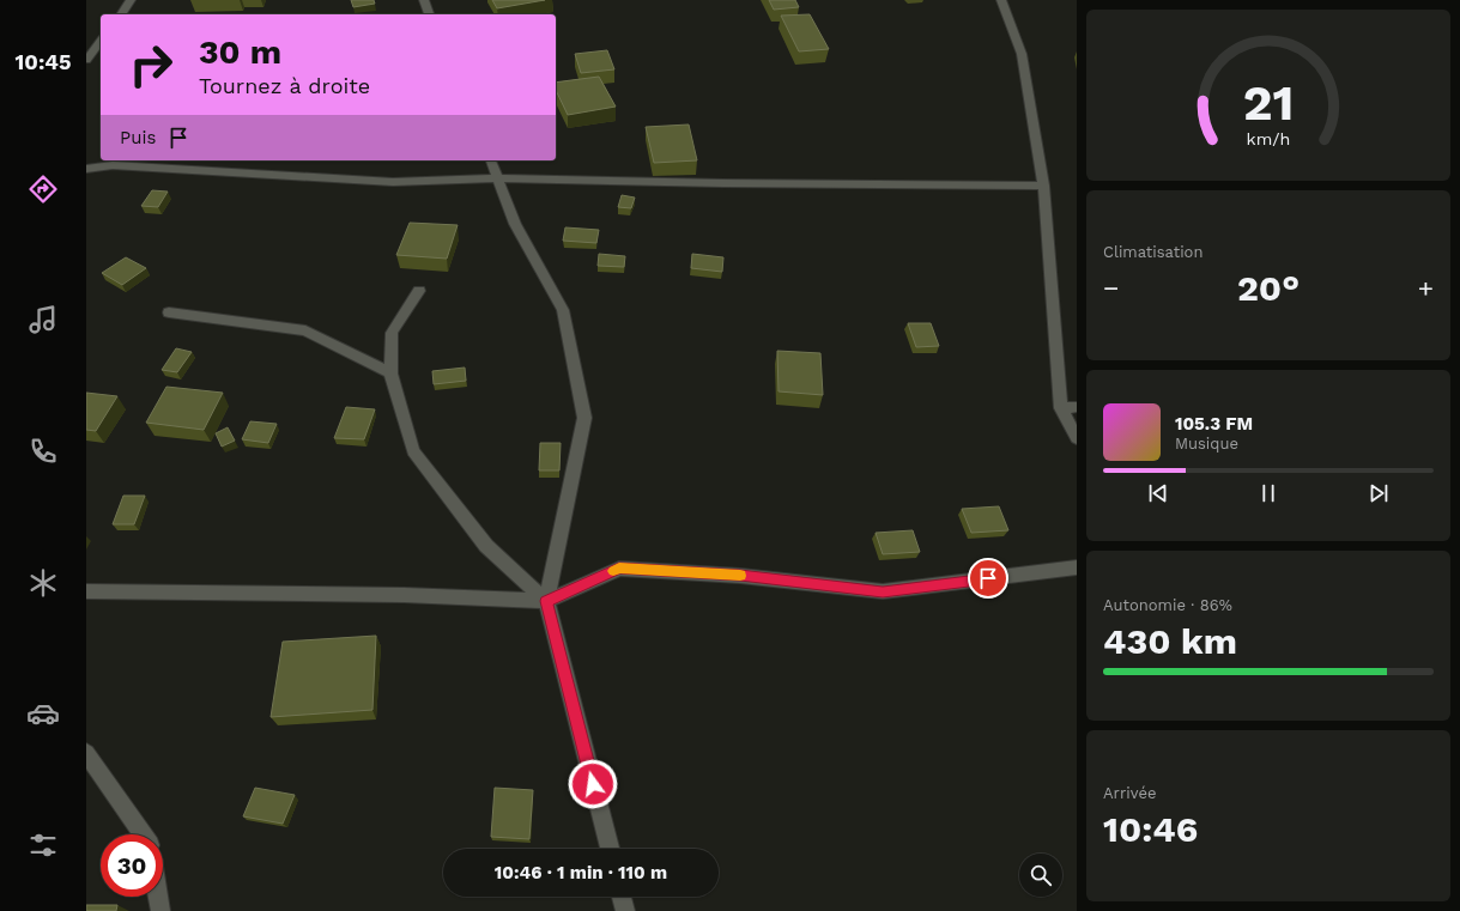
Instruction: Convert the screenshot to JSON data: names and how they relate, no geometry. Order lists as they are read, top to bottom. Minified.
{"page":{"tabs":"10:45","turn":["30 m","Tournez à droite"],"then":"Puis","tile":["Climatisation",["Autonomie · 86%","430 km"],["Arrivée","10:46"]],"heat":["−","20°","+"],"song":["105.3 FM","Musique"],"limit":"30","trip":"10:46 · 1 min · 110 m","gauge":["21","km/h"]}}
